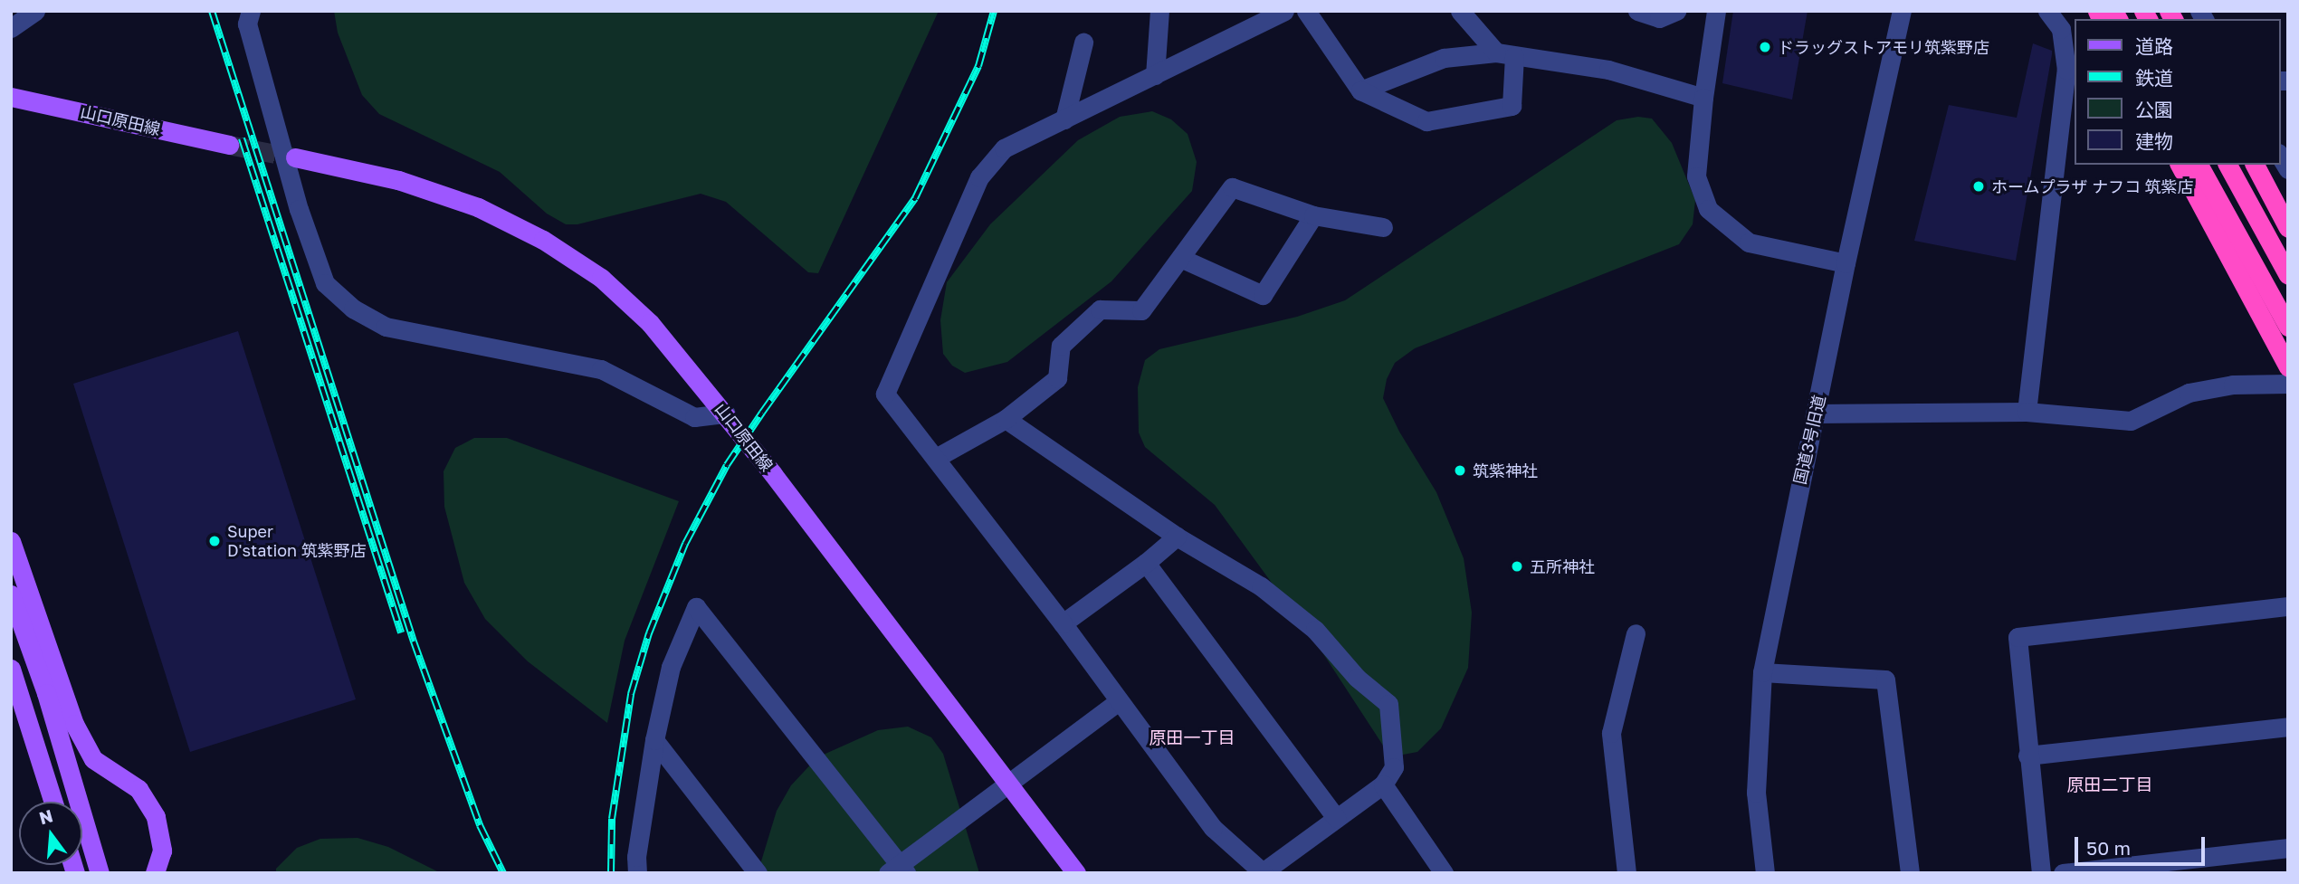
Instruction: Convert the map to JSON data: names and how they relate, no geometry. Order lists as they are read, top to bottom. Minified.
{"streets":{"main road":["山口原田線"],"street":["国道3号旧道"]},"districts":["原田一丁目","原田二丁目"],"places":["ドラッグストアモリ筑紫野店","ホームプラザ ナフコ 筑紫店","筑紫神社","Super D'station 筑紫野店","五所神社"],"legend":["道路","鉄道","公園","建物"],"scale_bar":"50 m","north":"top"}
